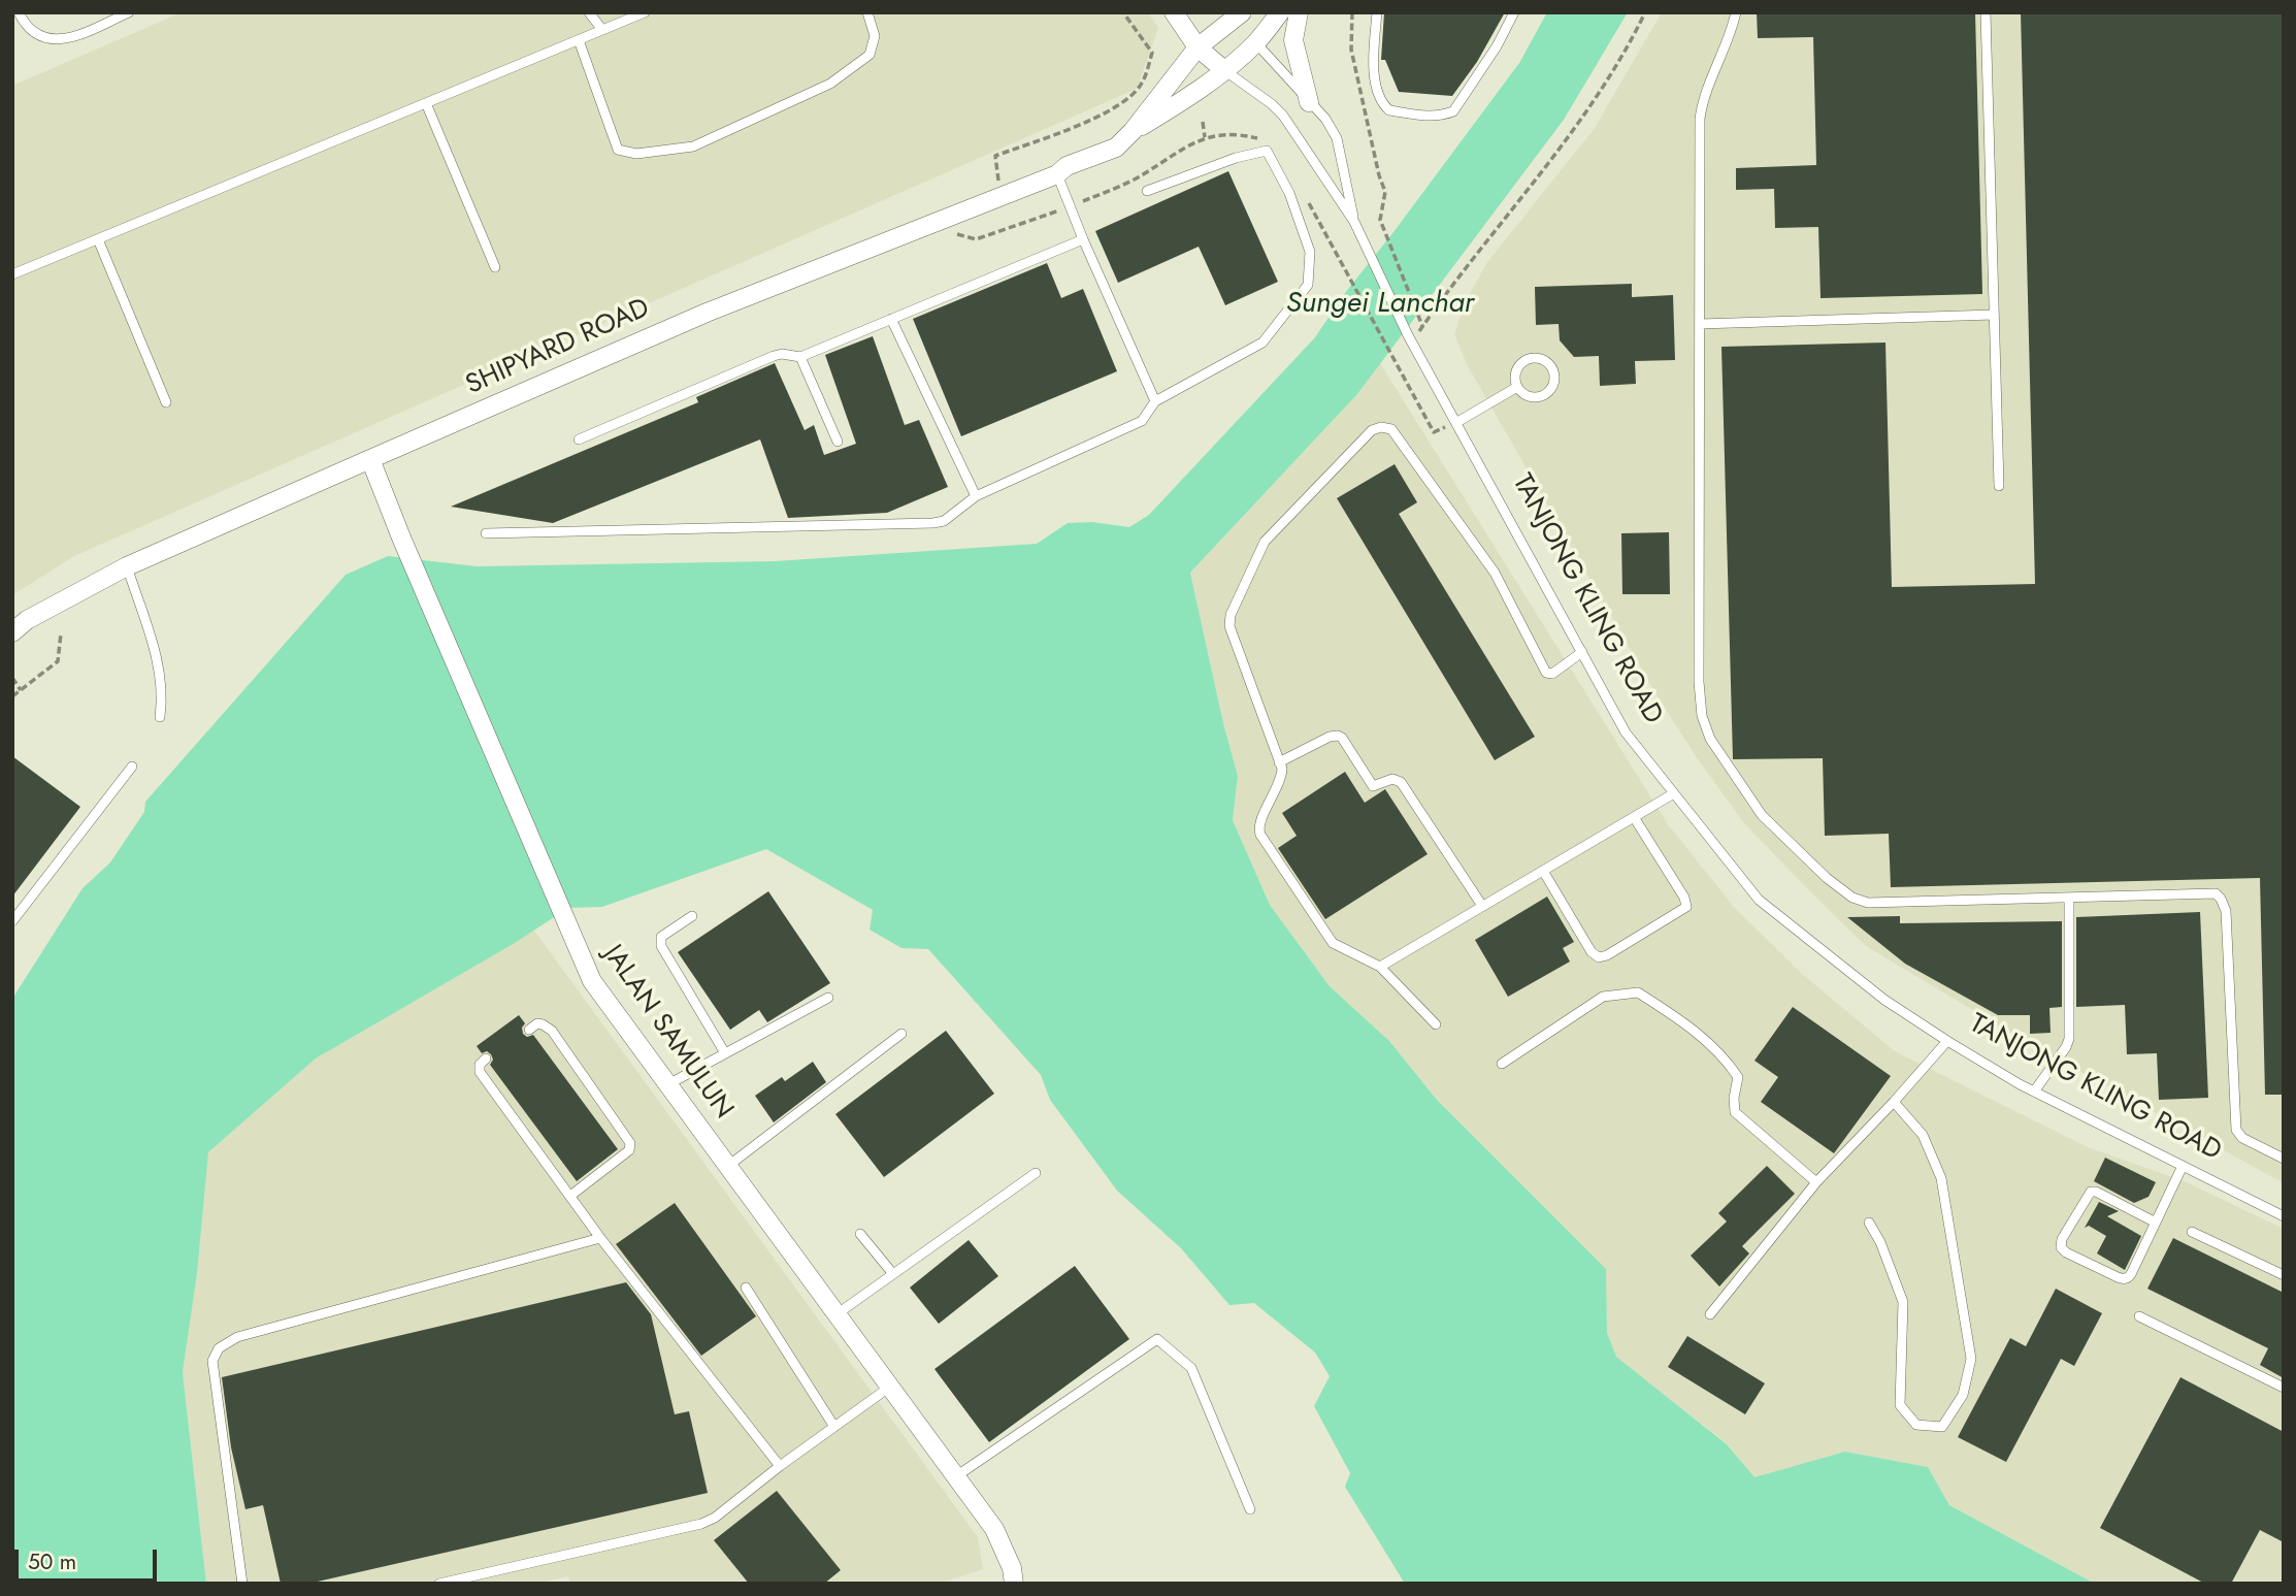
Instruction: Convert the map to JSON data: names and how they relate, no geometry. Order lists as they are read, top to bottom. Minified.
{"streets":{"street":["SHIPYARD ROAD","TANJONG KLING ROAD","JALAN SAMULUN"]},"crossings":[["SHIPYARD ROAD","TANJONG KLING ROAD"],["SHIPYARD ROAD","JALAN SAMULUN"]],"water":["Sungei Lanchar"],"scale_bar":"50 m"}
